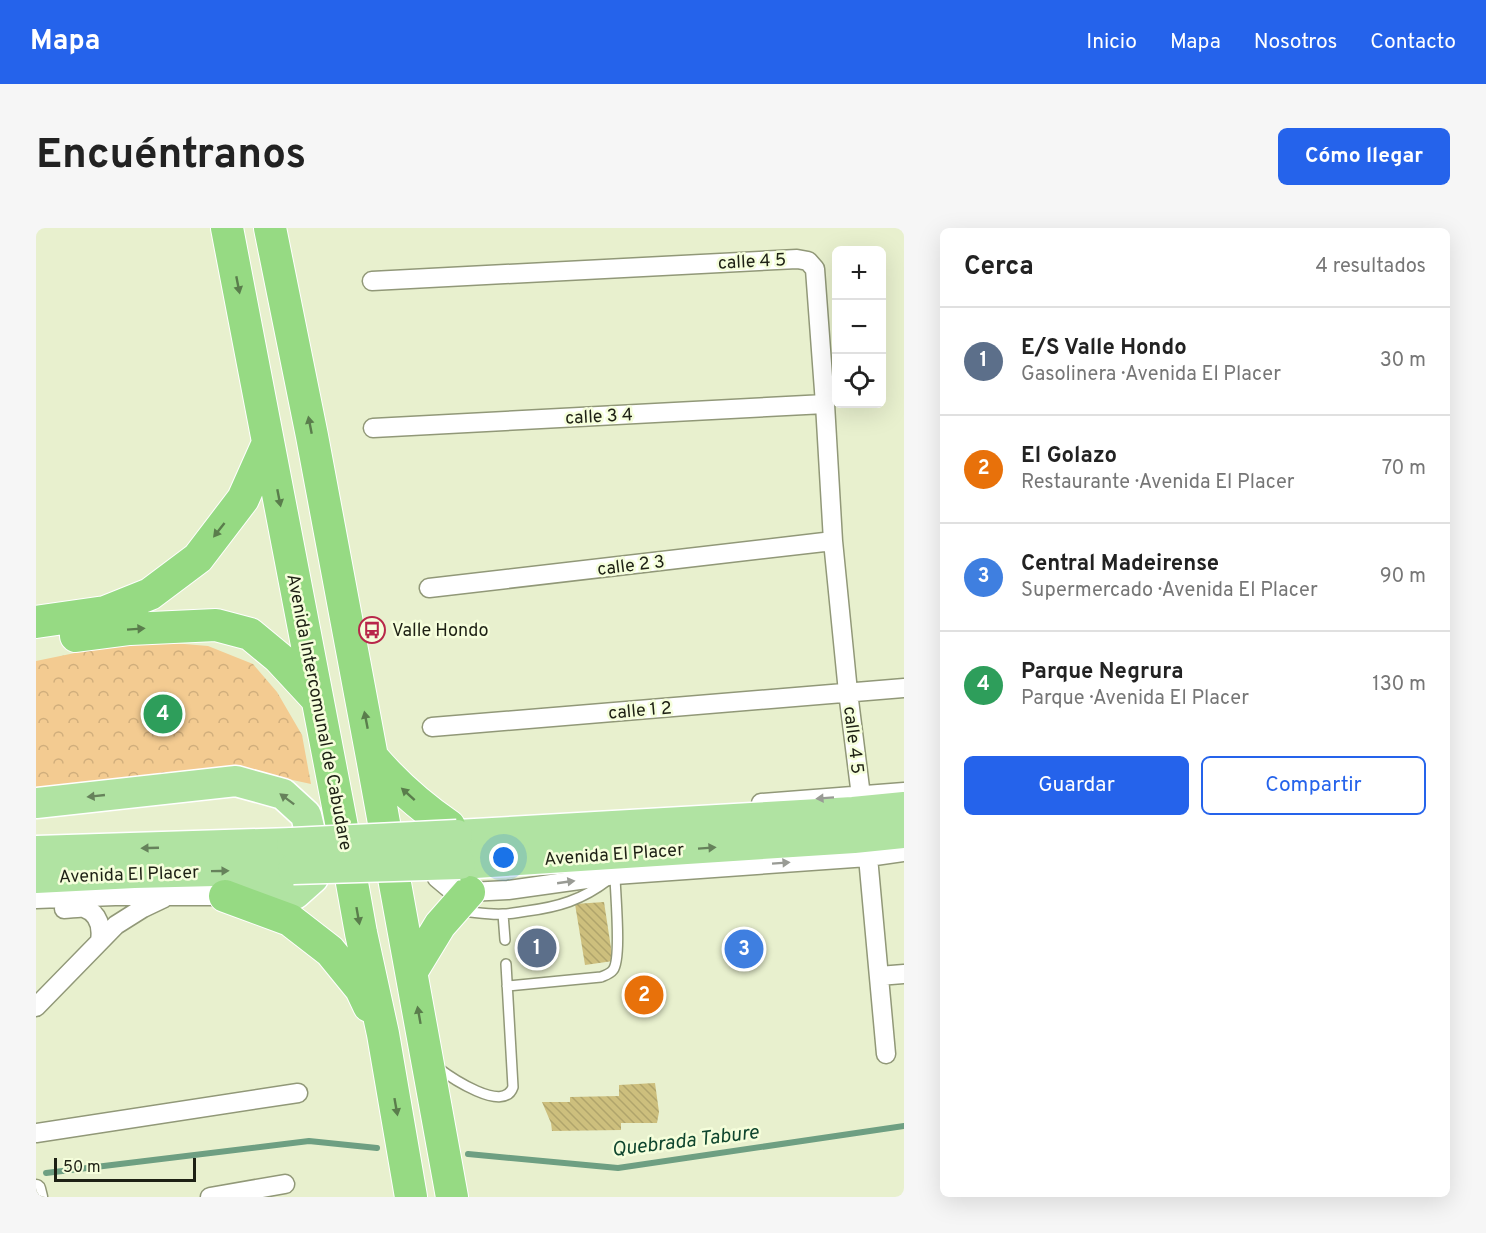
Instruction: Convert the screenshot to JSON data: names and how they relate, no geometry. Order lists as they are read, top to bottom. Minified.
{"streets":{"highway":["Avenida Intercomunal de Cabudare"],"main road":["Avenida El Placer"],"street":["calle 4 5","calle 3 4","calle 2 3","calle 1 2"]},"crossings":[["calle 4 5","calle 3 4"],["calle 4 5","calle 2 3"],["calle 4 5","calle 1 2"]],"water":["Quebrada Tabure"],"places":{"bus stop":["Valle Hondo"]},"scale_bar":"50 m","page":{"header":"Mapa","nav":["Inicio","Mapa","Nosotros","Contacto"],"buttons":["Cómo llegar",["Guardar","Compartir"]],"title":"Encuéntranos","heading":["Cerca","4 resultados"],"map_buttons":["+","−"],"list":[{"mark":"1","name":"E/S Valle Hondo","note":"Gasolinera · Avenida El Placer","value":"30 m"},{"mark":"2","name":"El Golazo","note":"Restaurante · Avenida El Placer","value":"70 m"},{"mark":"3","name":"Central Madeirense","note":"Supermercado · Avenida El Placer","value":"90 m"},{"mark":"4","name":"Parque Negrura","note":"Parque · Avenida El Placer","value":"130 m"}],"pins":["4","1","3","2"],"scale":"50 m"}}
